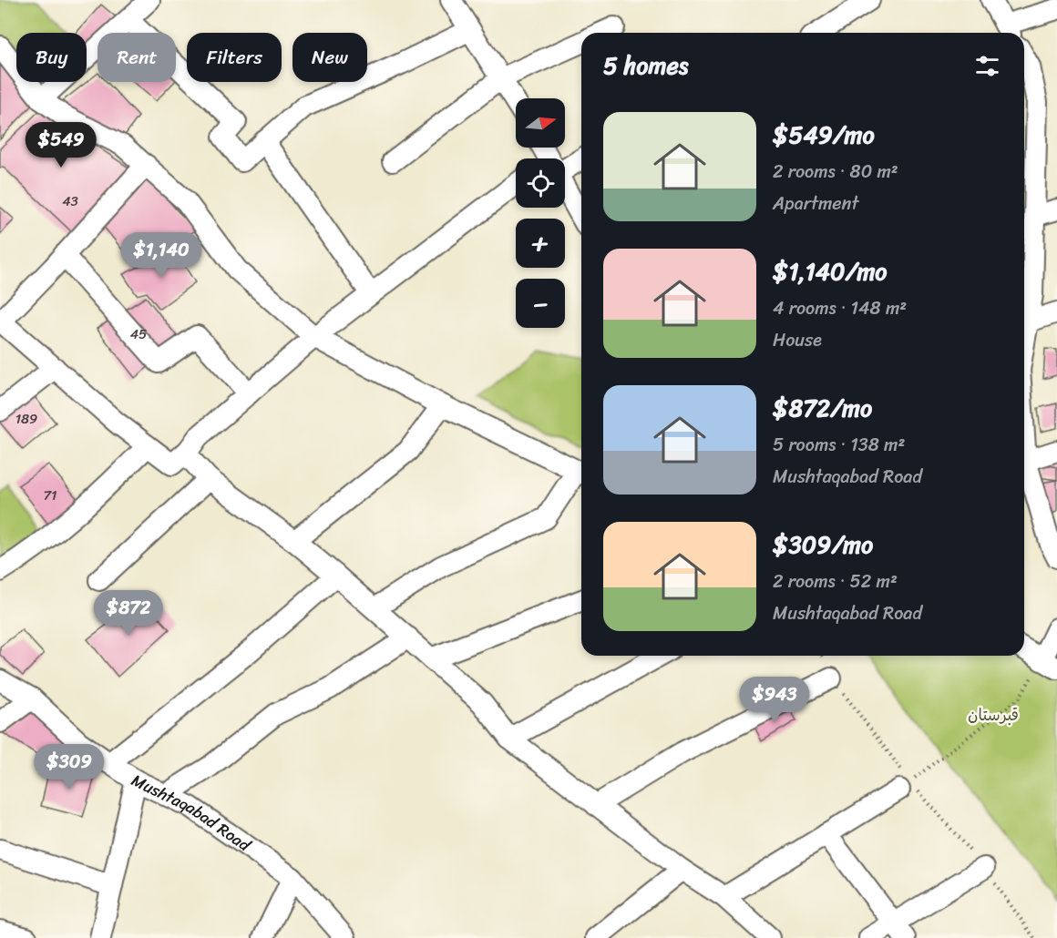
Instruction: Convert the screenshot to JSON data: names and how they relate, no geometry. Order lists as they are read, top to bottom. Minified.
{"streets":{"street":["Mushtaqabad Road"]},"parks":["قبرستان"],"house_numbers":["43","45","189","71"],"north":"right","page":{"chip":["Buy","Rent","Filters","New"],"heading":"5 homes","map_buttons":["+","−"],"list":[{"name":"$549/mo","note":"2 rooms · 80 m² · Apartment"},{"name":"$1,140/mo","note":"4 rooms · 148 m² · House"},{"name":"$872/mo","note":"5 rooms · 138 m² · Mushtaqabad Road"},{"name":"$309/mo","note":"2 rooms · 52 m² · Mushtaqabad Road"}],"price":["$549","$1,140","$872","$943","$309"]}}
